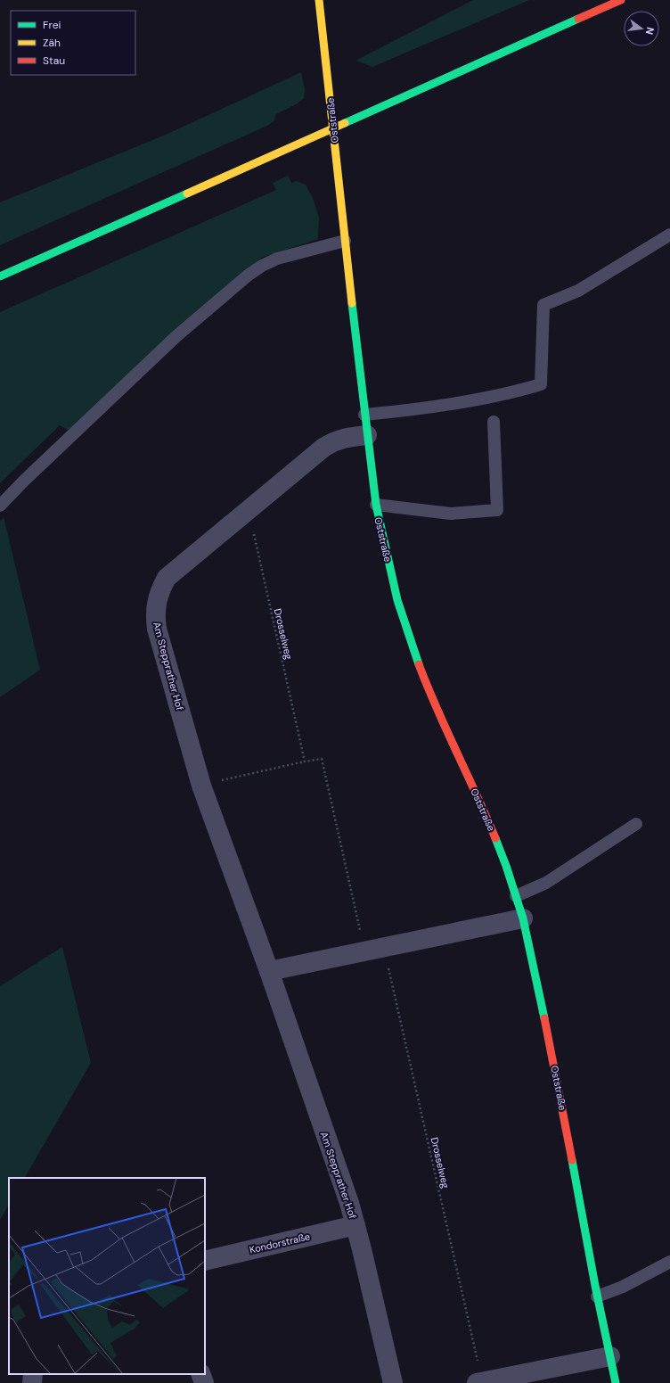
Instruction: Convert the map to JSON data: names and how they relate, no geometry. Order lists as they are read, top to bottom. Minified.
{"streets":{"street":["Oststraße","Am Stepprather Hof","Kondorstraße"],"path":["Drosselweg"]},"crossings":[["Oststraße","Am Stepprather Hof"],["Drosselweg","Am Stepprather Hof"],["Am Stepprather Hof","Kondorstraße"]],"legend":["Frei","Zäh","Stau"],"north":"right"}
